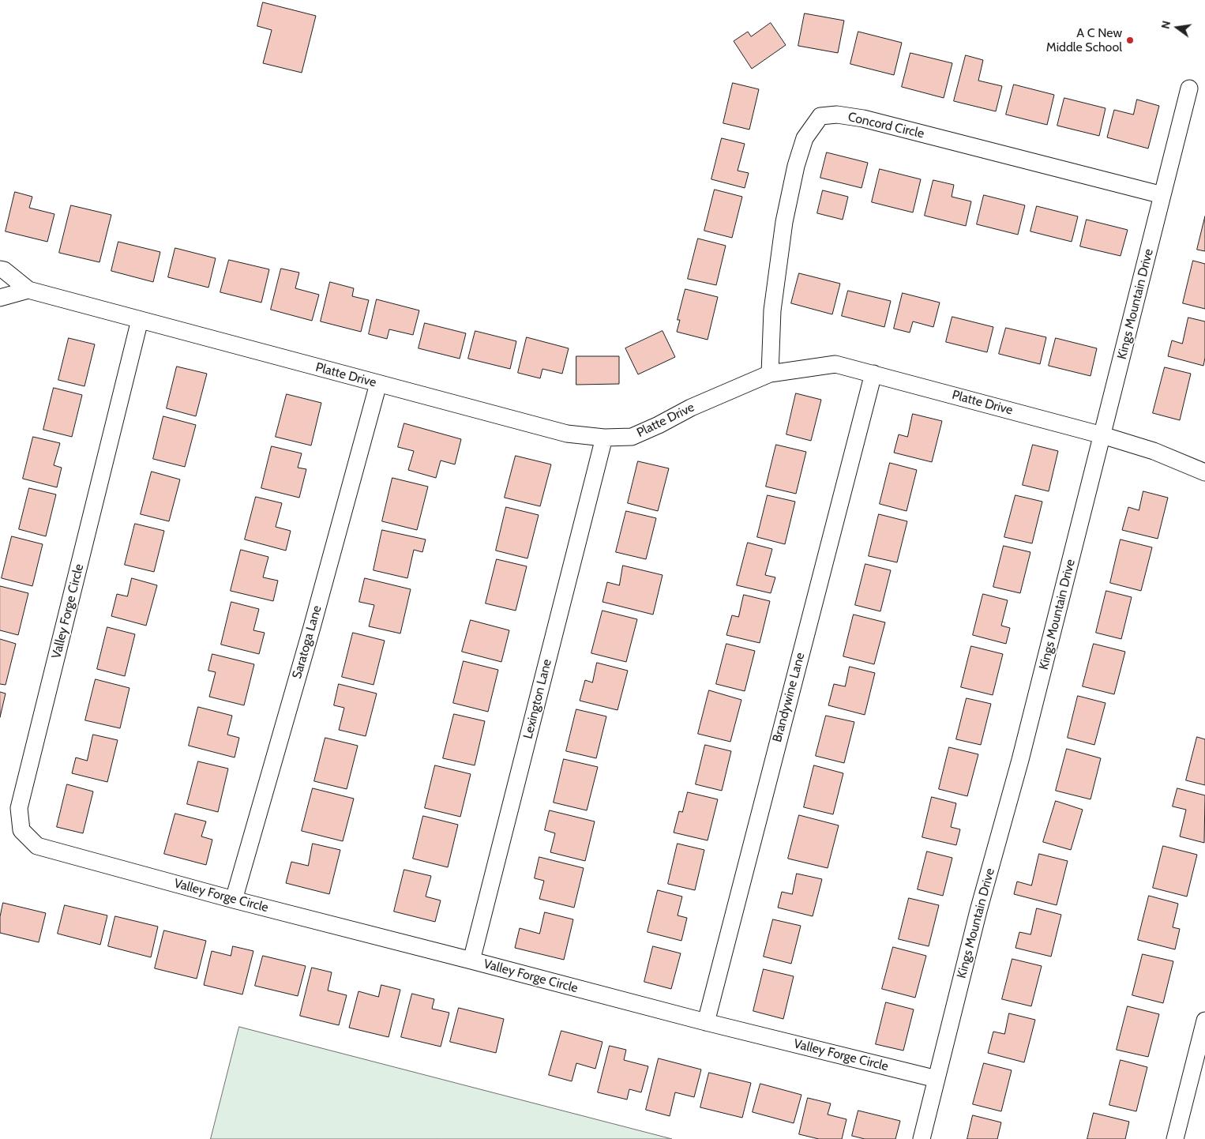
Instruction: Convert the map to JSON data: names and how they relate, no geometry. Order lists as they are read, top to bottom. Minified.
{"streets":{"street":["Concord Circle","Kings Mountain Drive","Platte Drive","Valley Forge Circle","Saratoga Lane","Brandywine Lane","Lexington Lane"]},"crossings":[["Concord Circle","Kings Mountain Drive"],["Concord Circle","Platte Drive"],["Kings Mountain Drive","Platte Drive"],["Kings Mountain Drive","Valley Forge Circle"],["Platte Drive","Valley Forge Circle"],["Platte Drive","Saratoga Lane"],["Platte Drive","Brandywine Lane"],["Platte Drive","Lexington Lane"],["Valley Forge Circle","Saratoga Lane"],["Valley Forge Circle","Brandywine Lane"],["Valley Forge Circle","Lexington Lane"]],"places":["A C New Middle School"],"north":"left"}
